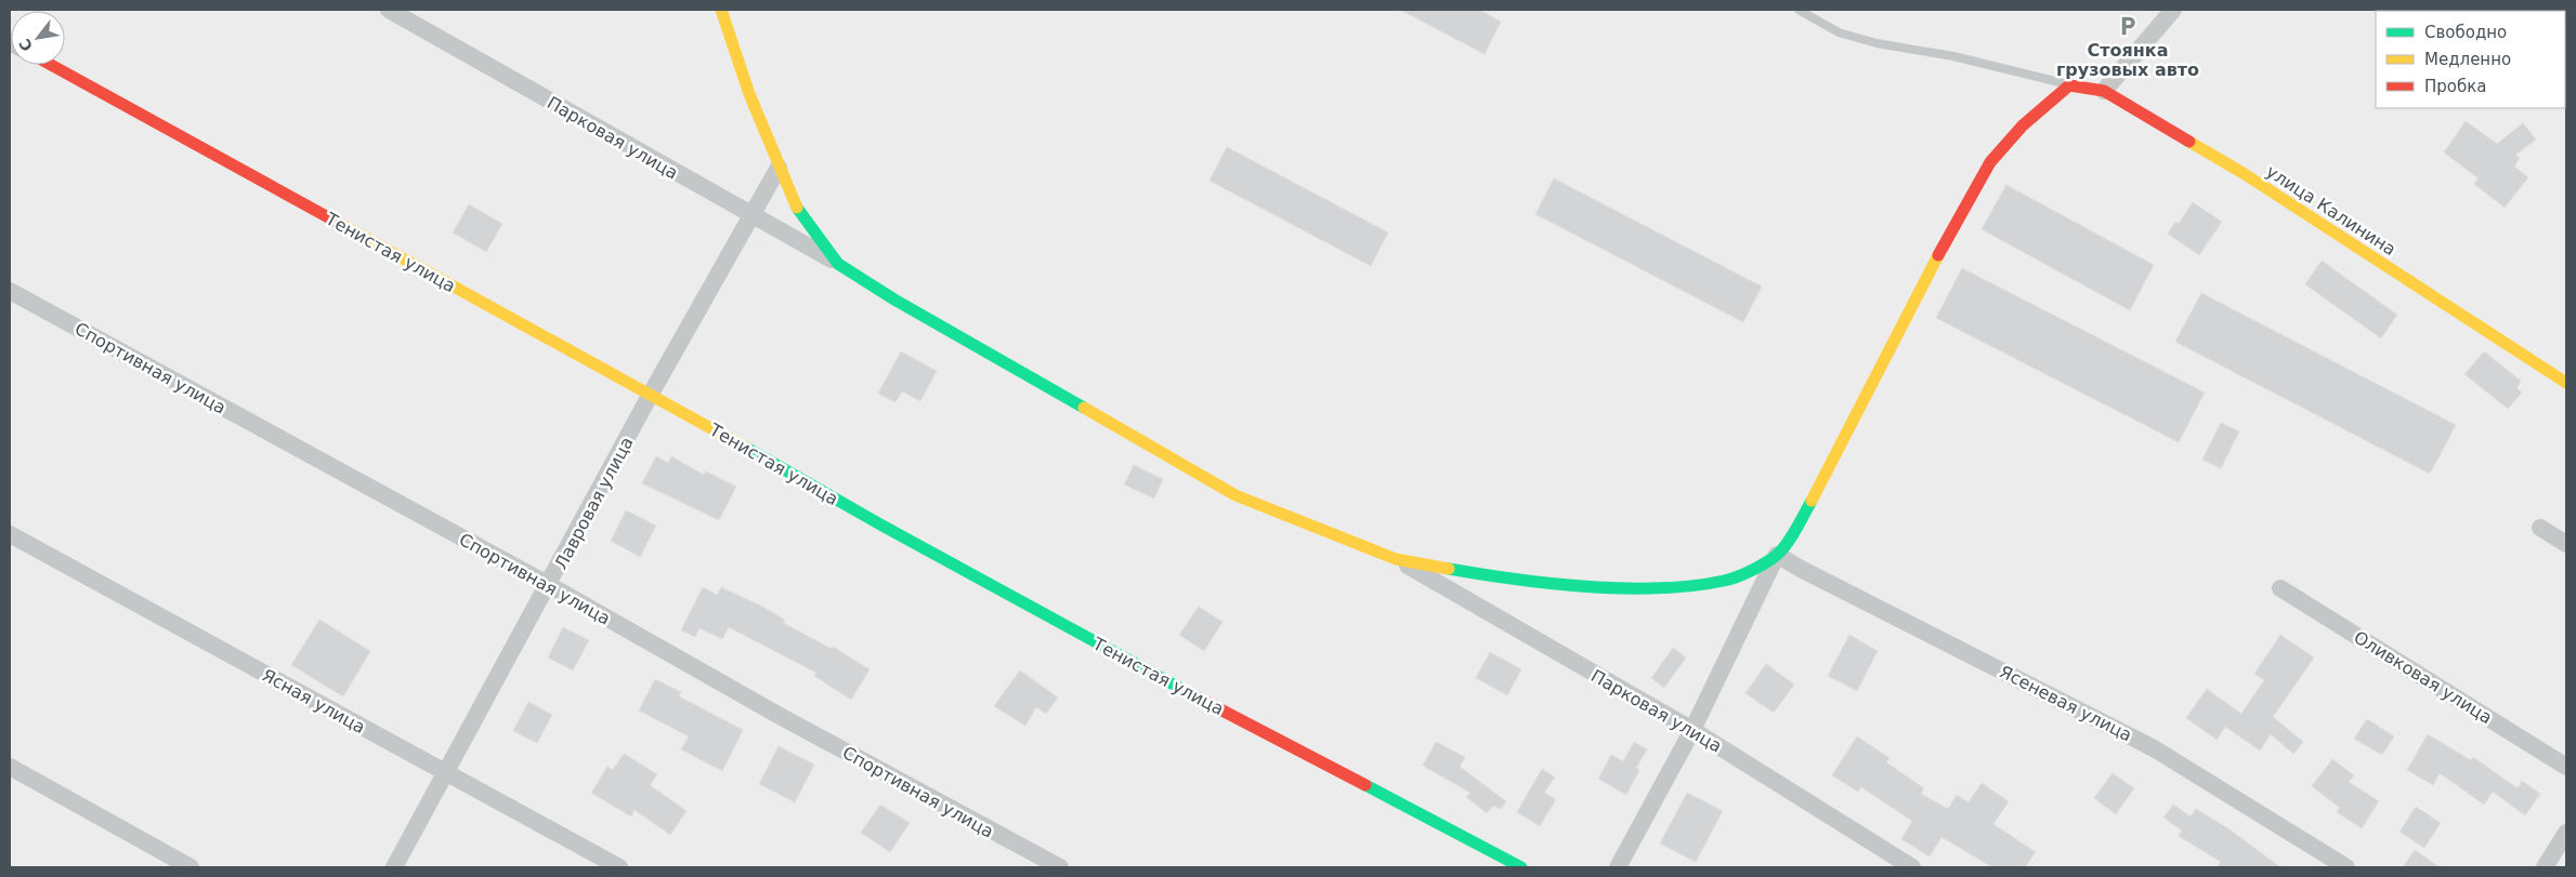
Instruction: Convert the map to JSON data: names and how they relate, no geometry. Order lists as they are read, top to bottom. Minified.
{"streets":{"street":["Парковая улица","улица Калинина","Тенистая улица","Спортивная улица","Лавровая улица","Оливковая улица","Ясная улица","Ясеневая улица"]},"crossings":[["Парковая улица","Лавровая улица"],["Тенистая улица","Лавровая улица"],["Спортивная улица","Лавровая улица"],["Лавровая улица","Ясная улица"]],"places":{"parking":["Стоянка грузовых авто"]},"legend":["Свободно","Медленно","Пробка"],"north":"bottom left"}
